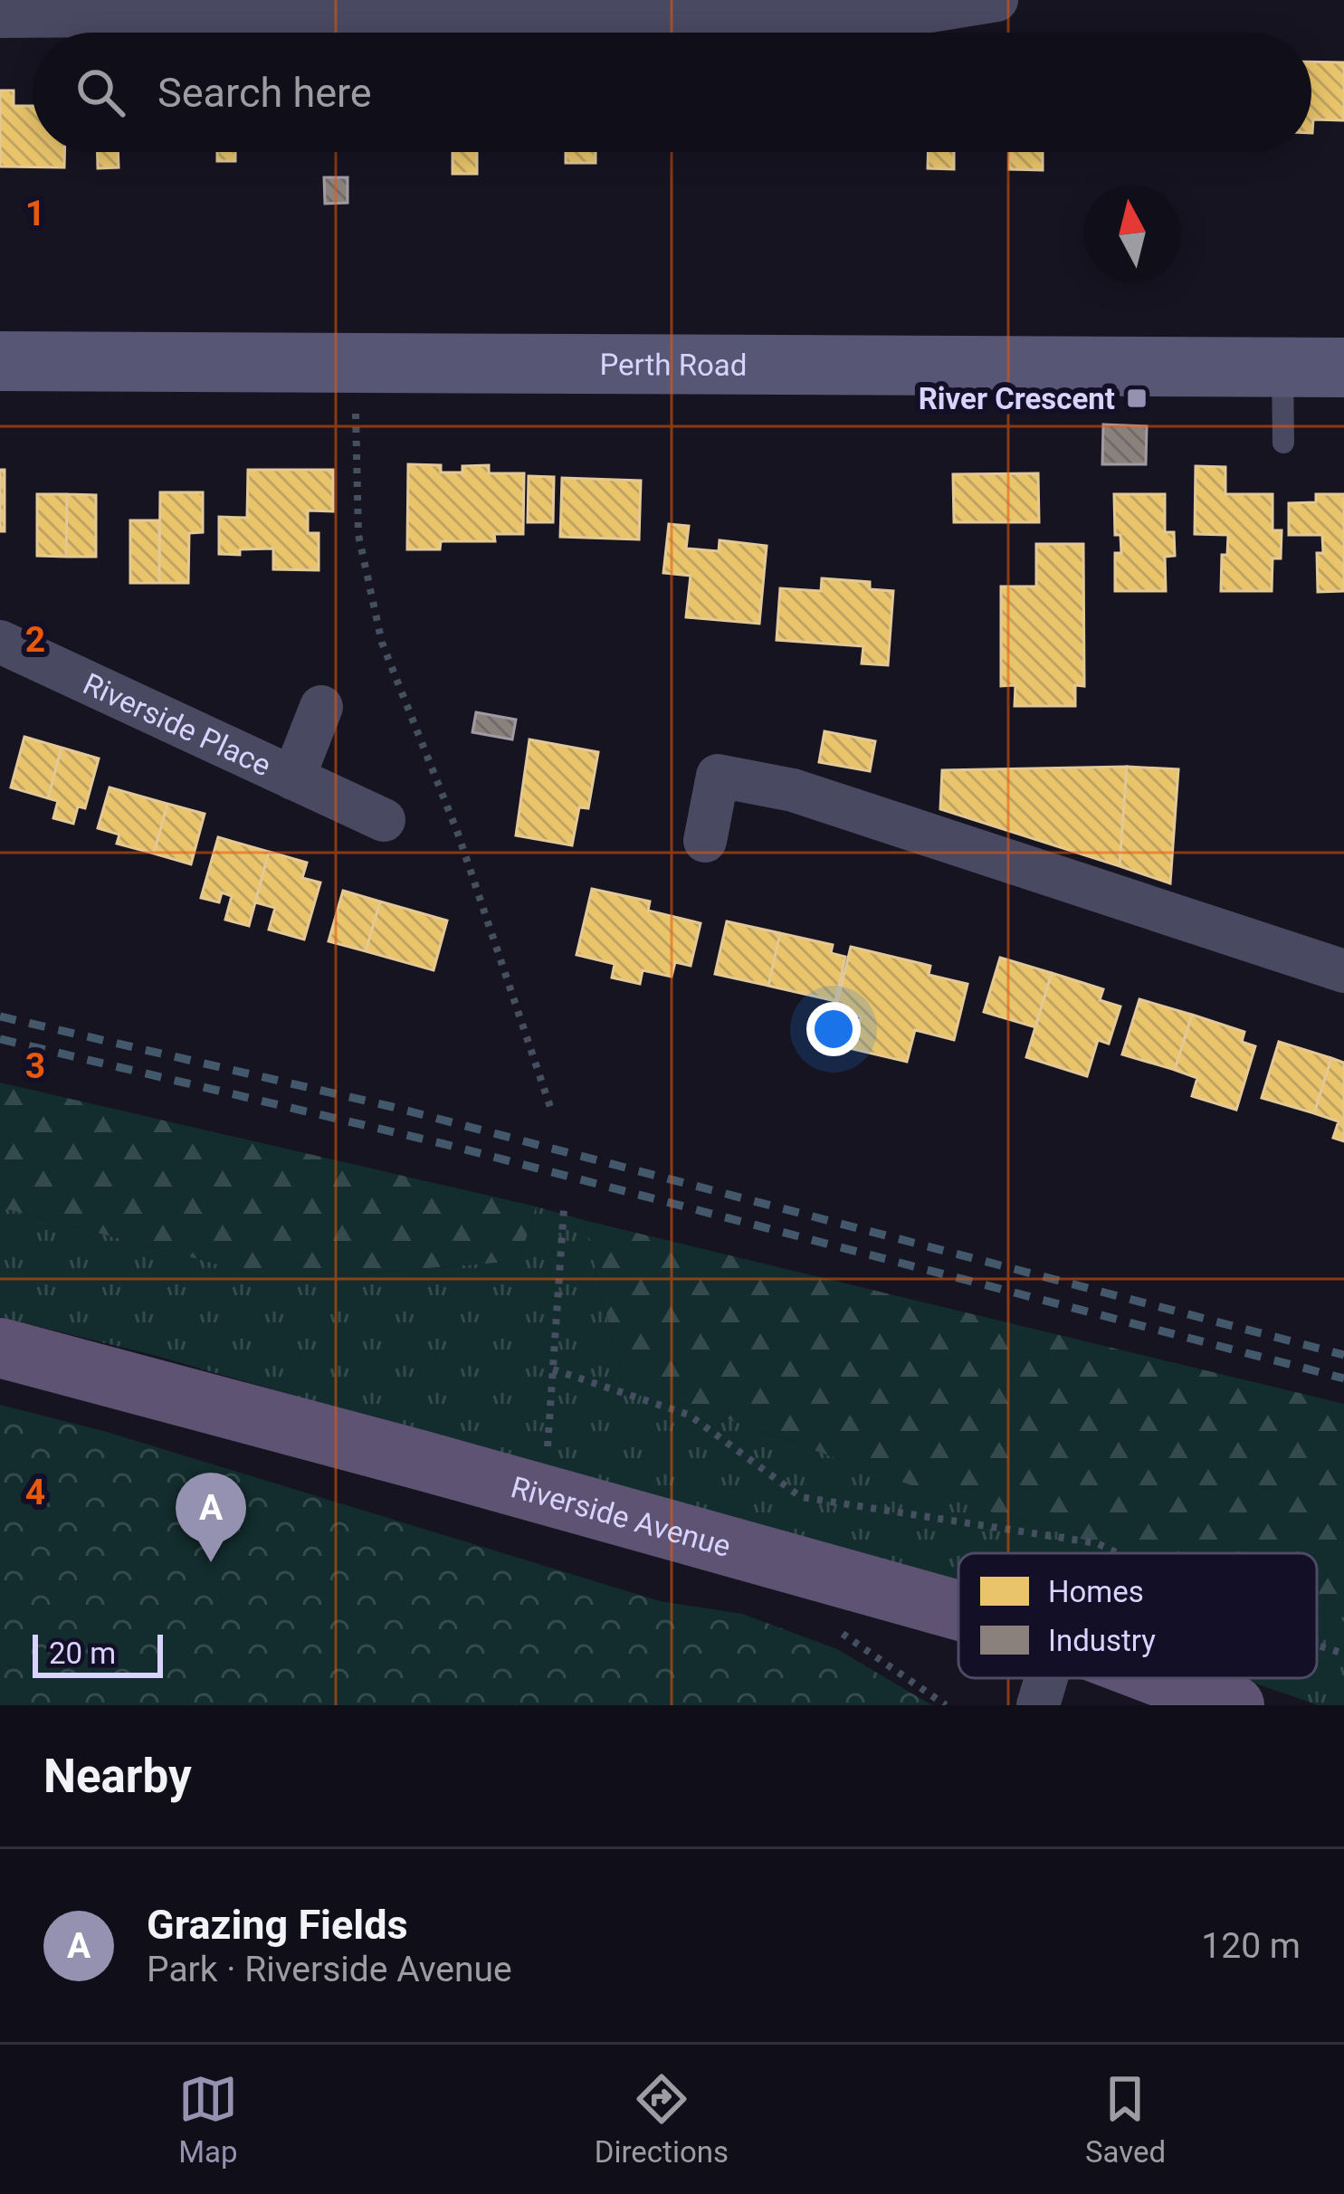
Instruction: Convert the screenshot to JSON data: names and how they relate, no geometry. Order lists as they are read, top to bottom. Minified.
{"streets":{"main road":["Riverside Avenue"],"street":["Perth Road","Riverside Place"]},"places":{"transit":["River Crescent"]},"legend":["Homes","Industry"],"scale_bar":"20 m","north":"top","page":{"search":"Search here","pins":"A","scale":"20 m","heading":"Nearby","list":[{"mark":"A","name":"Grazing Fields","note":"Park · Riverside Avenue","value":"120 m"}],"nav":["Map","Directions","Saved"]},"grid":{"rows":["1","2","3","4"]}}
